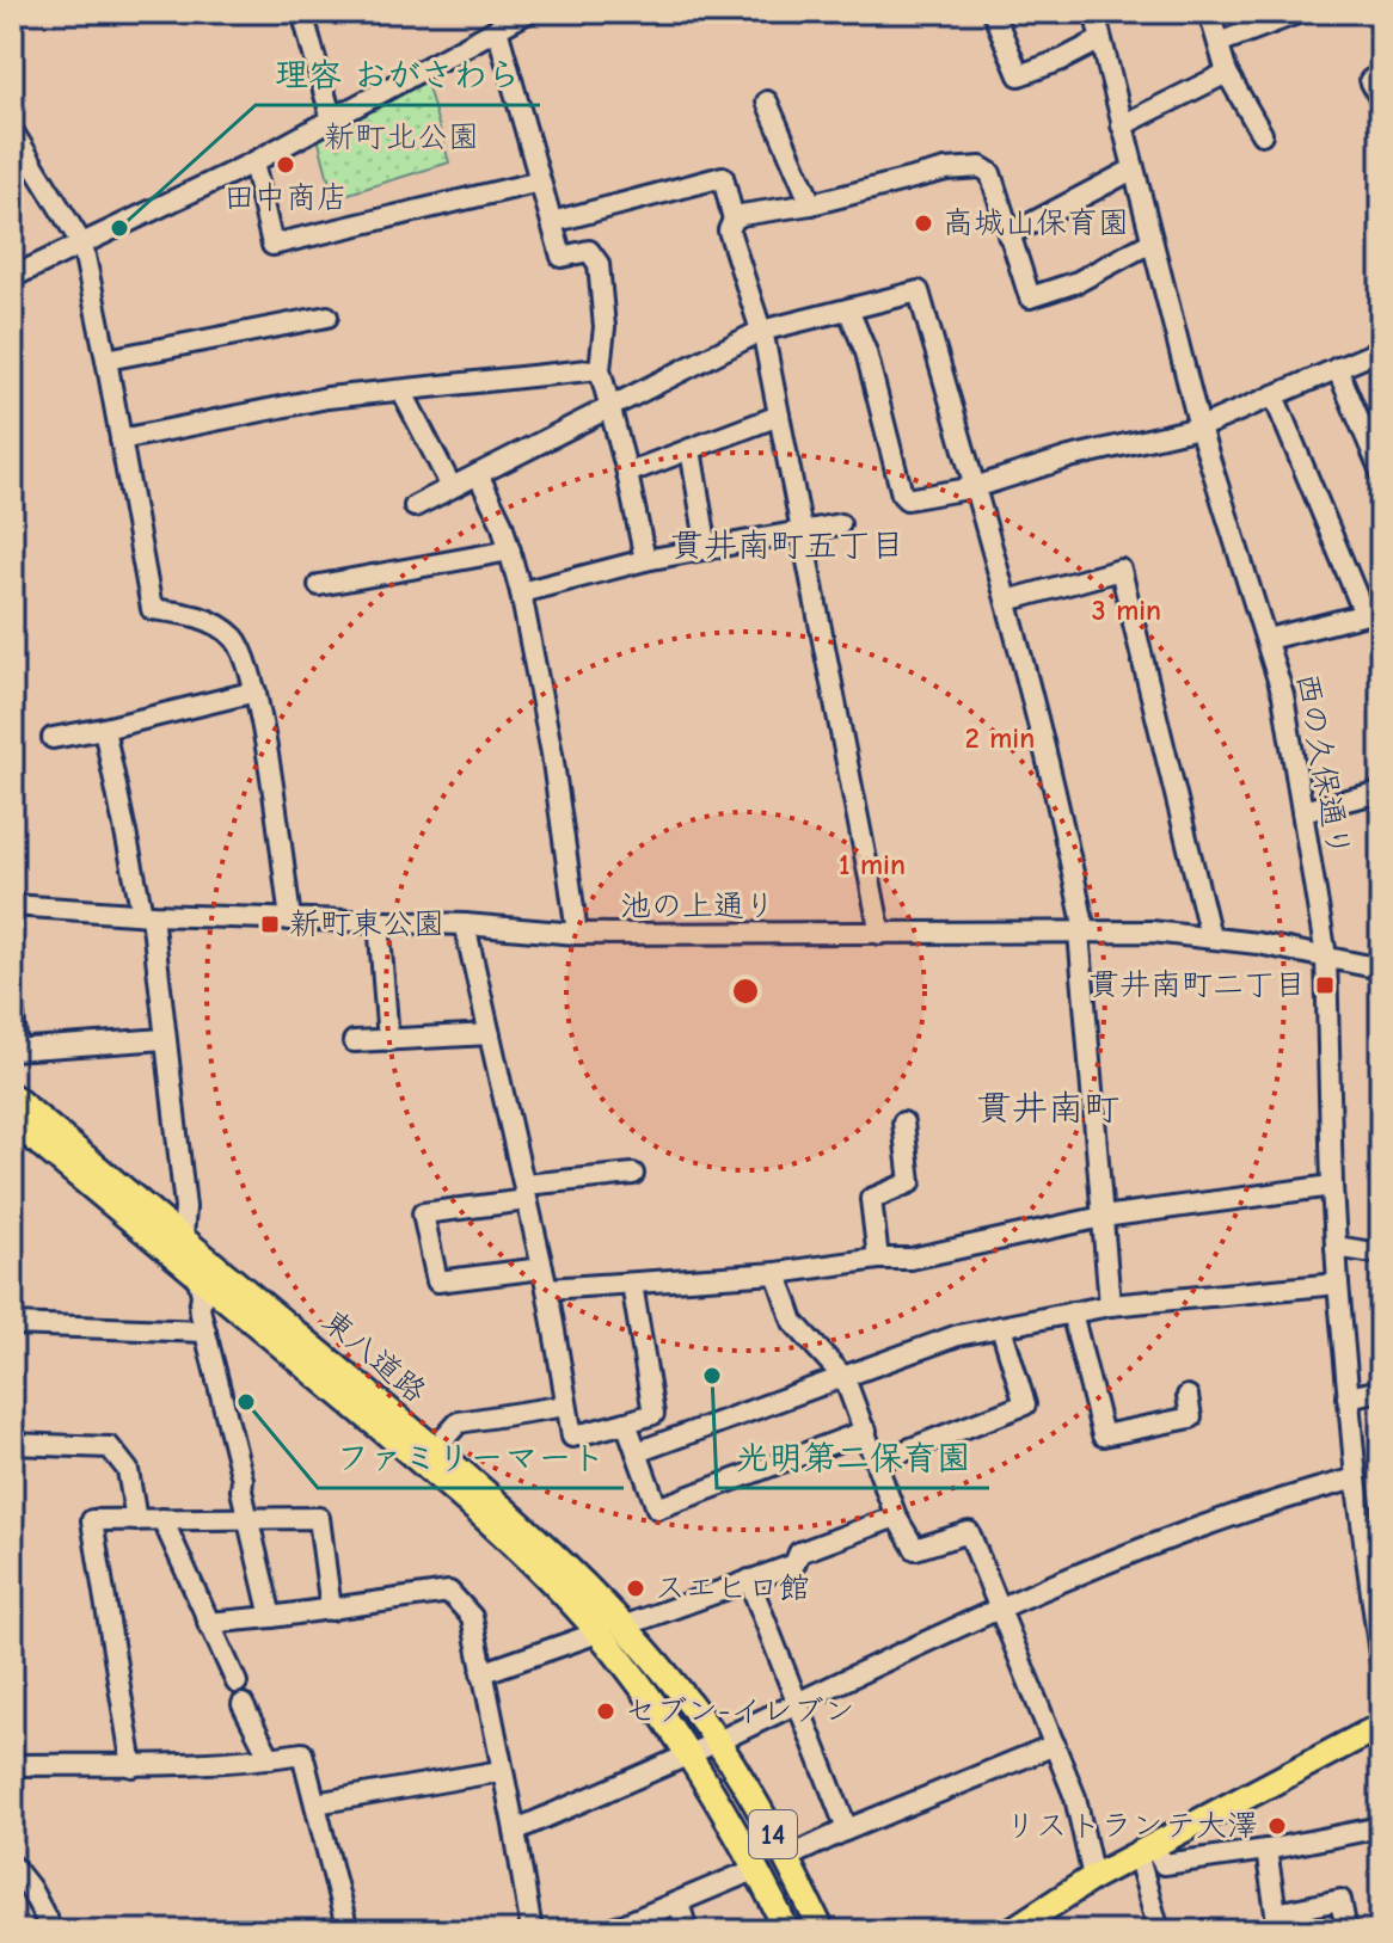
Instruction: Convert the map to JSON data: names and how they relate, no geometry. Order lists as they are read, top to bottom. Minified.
{"streets":{"main road":["東八道路","14"],"street":["西の久保通り","池の上通り"]},"crossings":[["西の久保通り","池の上通り"]],"districts":["貫井南町五丁目","貫井南町"],"parks":["新町北公園"],"places":{"other":["田中商店","高城山保育園","理容 おがさわら","光明第二保育園","ファミリーマート","スエヒロ館","セブン-イレブン","リストランテ大澤"],"transit":["新町東公園","貫井南町二丁目"]},"rings":["3 min","2 min","1 min"]}
